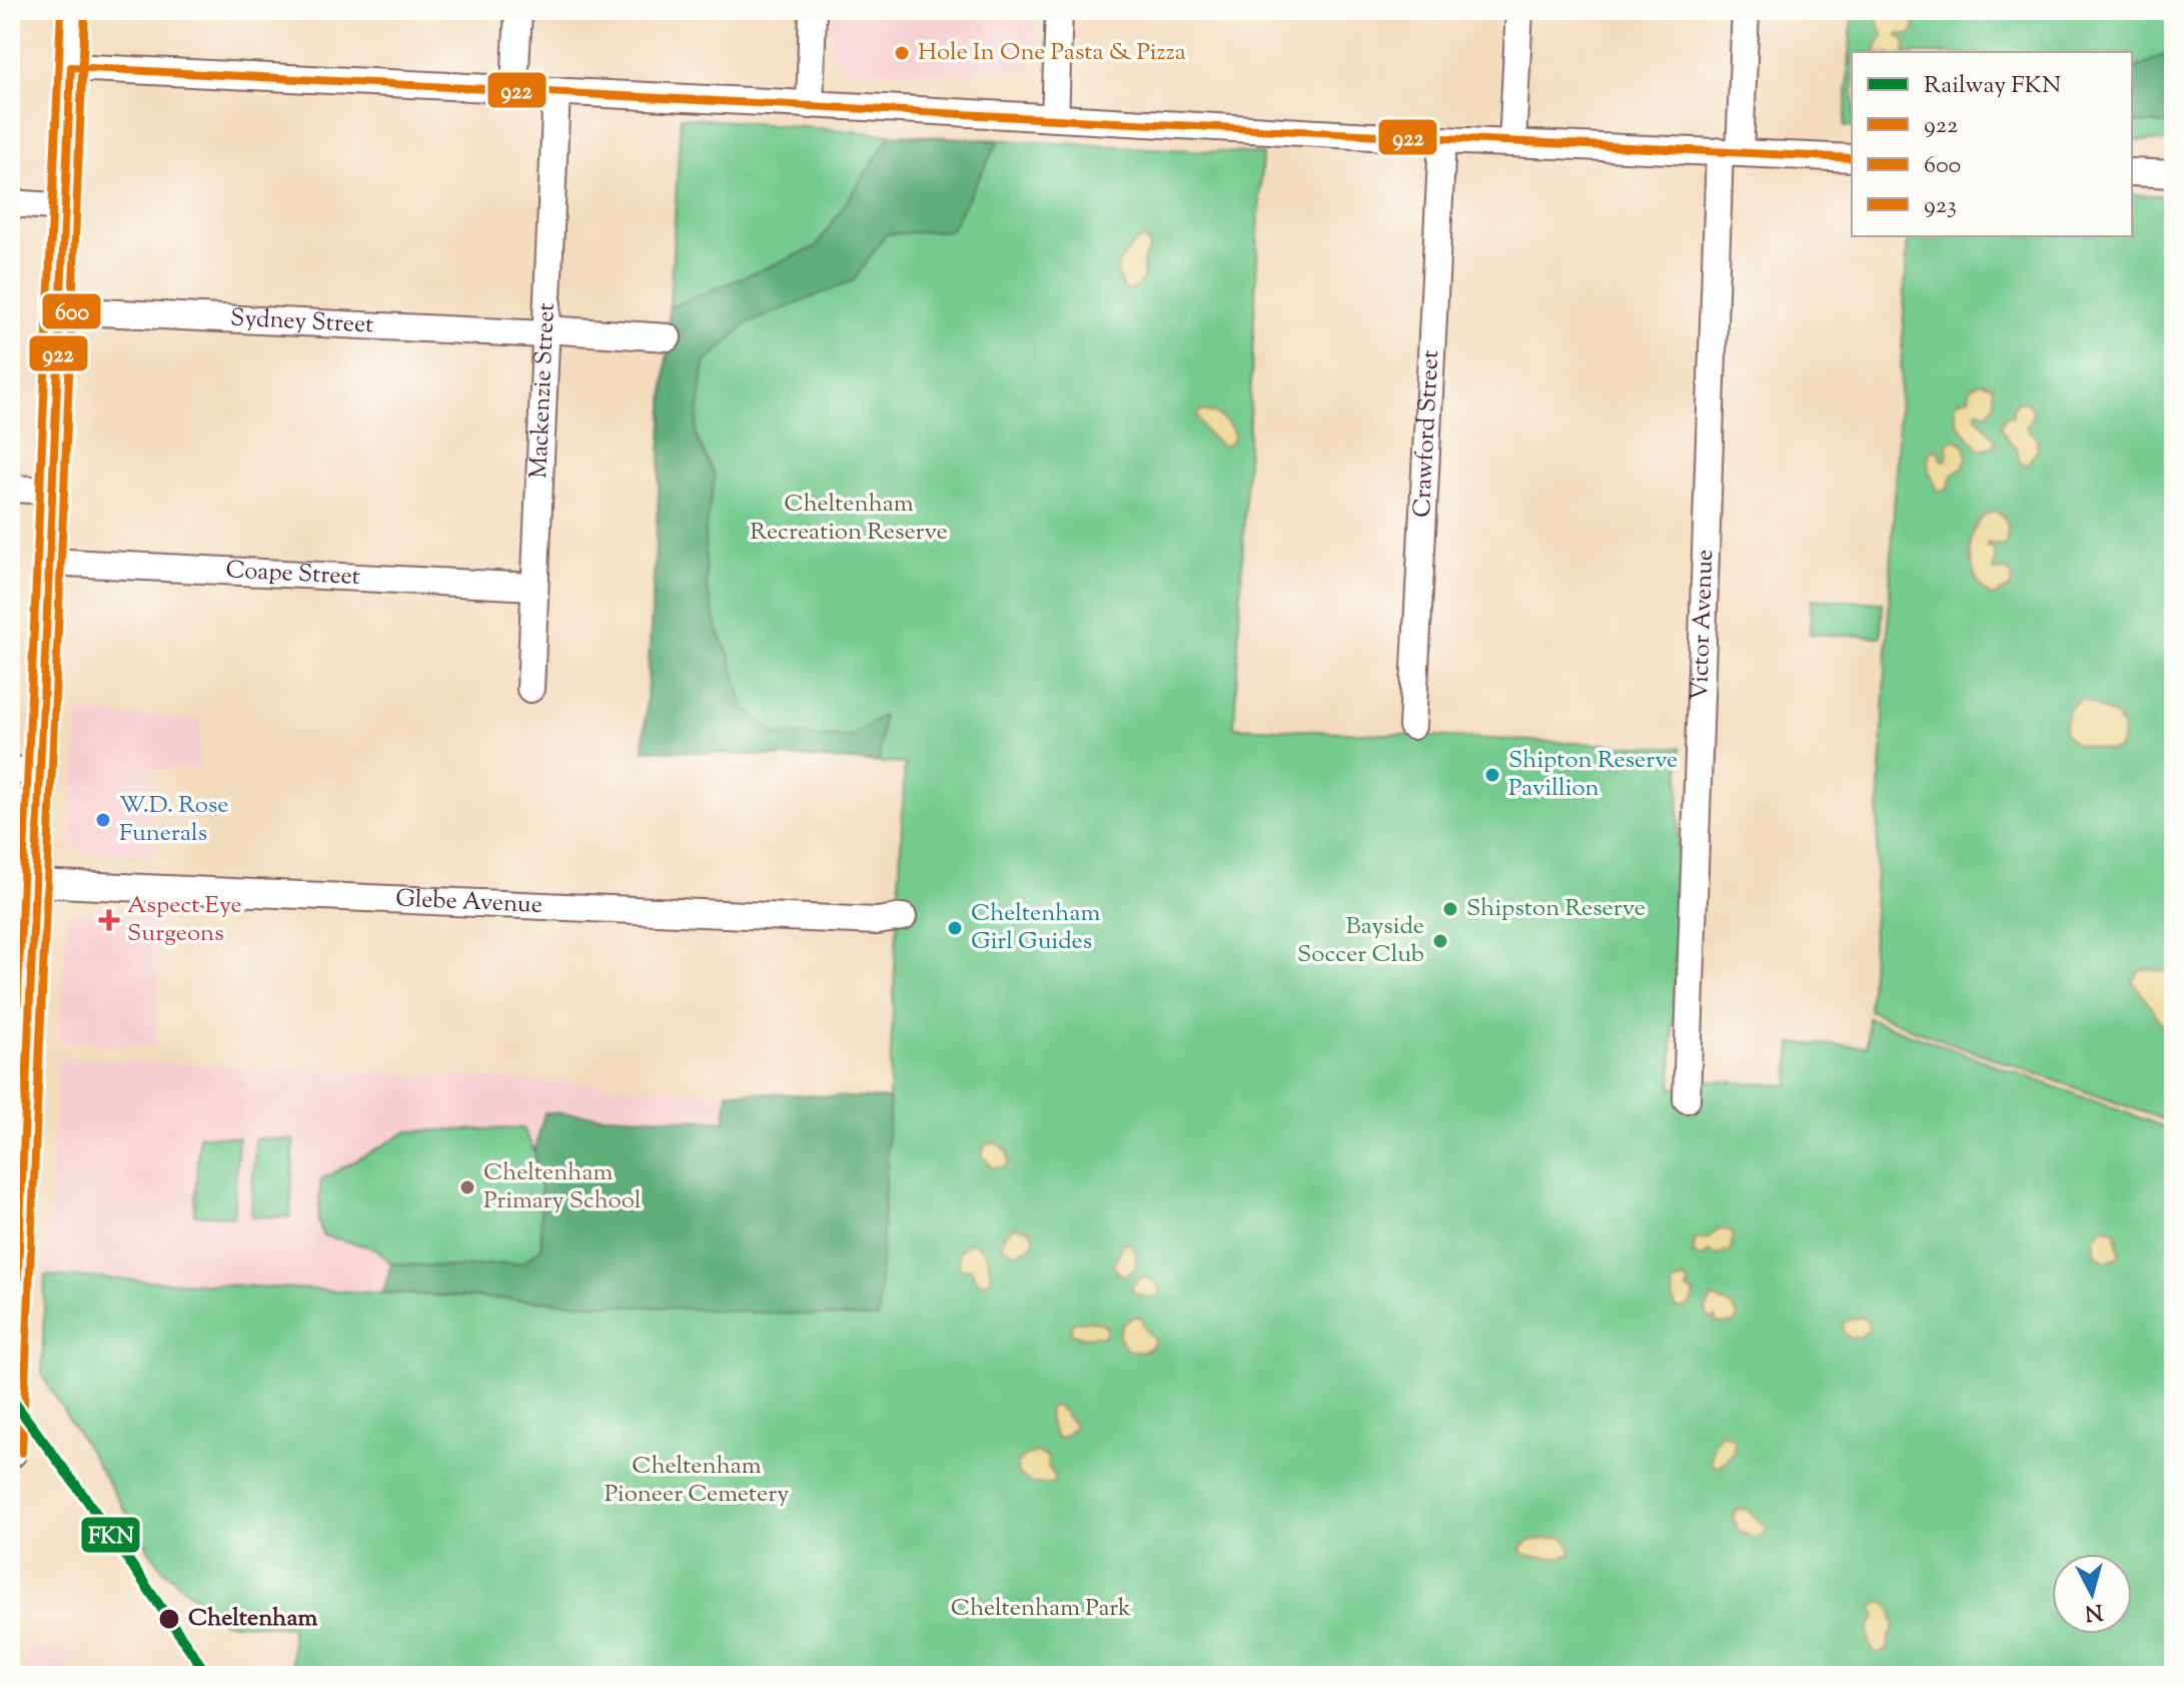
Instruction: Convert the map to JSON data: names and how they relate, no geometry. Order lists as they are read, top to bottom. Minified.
{"streets":{"street":["Sydney Street","Mackenzie Street","Crawford Street","Coape Street","Victor Avenue","Glebe Avenue"]},"crossings":[["Sydney Street","Mackenzie Street"],["Mackenzie Street","Coape Street"]],"parks":["Cheltenham Recreation Reserve","Cheltenham Pioneer Cemetery","Cheltenham Park"],"places":{"other":["Hole In One Pasta & Pizza","Shipton Reserve Pavillion","W.D. Rose Funerals","Shipston Reserve","Cheltenham Girl Guides","Bayside Soccer Club","Cheltenham Primary School","Cheltenham"],"health":["Aspect Eye Surgeons"]},"lines":["transit line 923","transit line 600","transit line 922","rail line FKN"],"legend":["Railway FKN","922","600","923"],"north":"bottom"}
